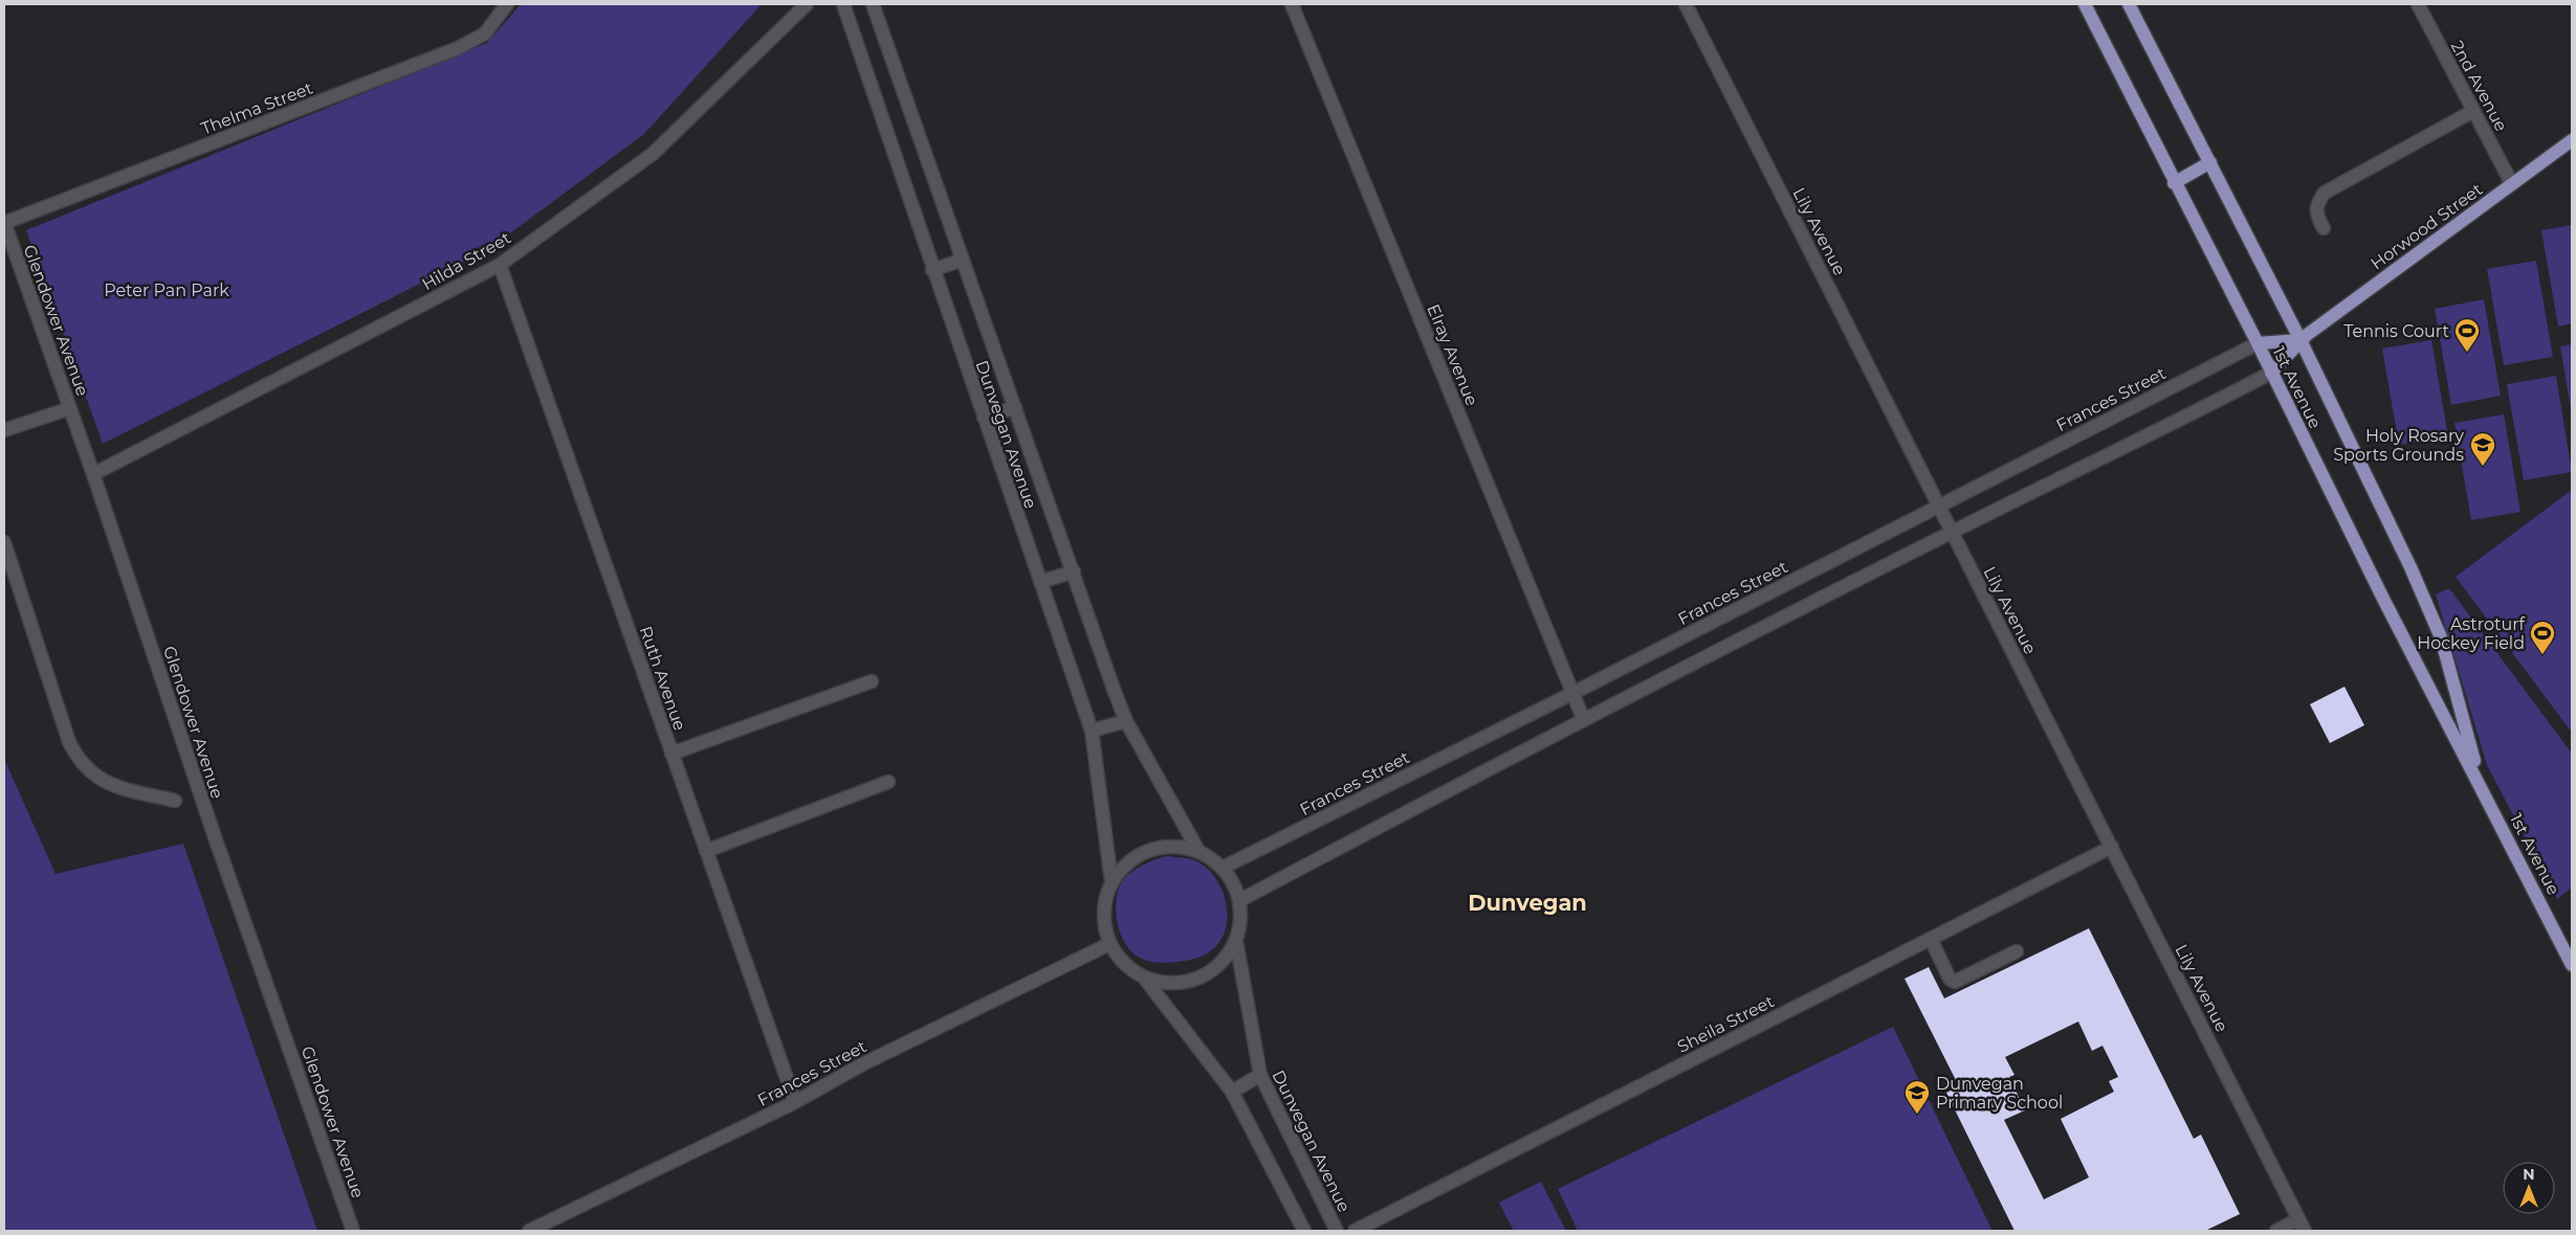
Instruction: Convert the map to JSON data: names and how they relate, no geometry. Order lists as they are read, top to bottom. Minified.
{"streets":{"main road":["Horwood Street","1st Avenue"],"street":["2nd Avenue","Thelma Street","Lily Avenue","Hilda Street","Glendower Avenue","Elray Avenue","Frances Street","Dunvegan Avenue","Ruth Avenue","Sheila Street"]},"crossings":[["2nd Avenue","Horwood Street"],["Thelma Street","Glendower Avenue"],["Horwood Street","1st Avenue"],["Lily Avenue","Frances Street"],["Lily Avenue","Sheila Street"],["Hilda Street","Glendower Avenue"],["Hilda Street","Ruth Avenue"],["Elray Avenue","Frances Street"],["1st Avenue","Frances Street"],["Frances Street","Dunvegan Avenue"],["Frances Street","Ruth Avenue"]],"districts":["Dunvegan"],"parks":["Peter Pan Park"],"places":{"sports":["Tennis Court","Astroturf Hockey Field"],"school or university":["Holy Rosary Sports Grounds","Dunvegan Primary School"]},"north":"top"}
